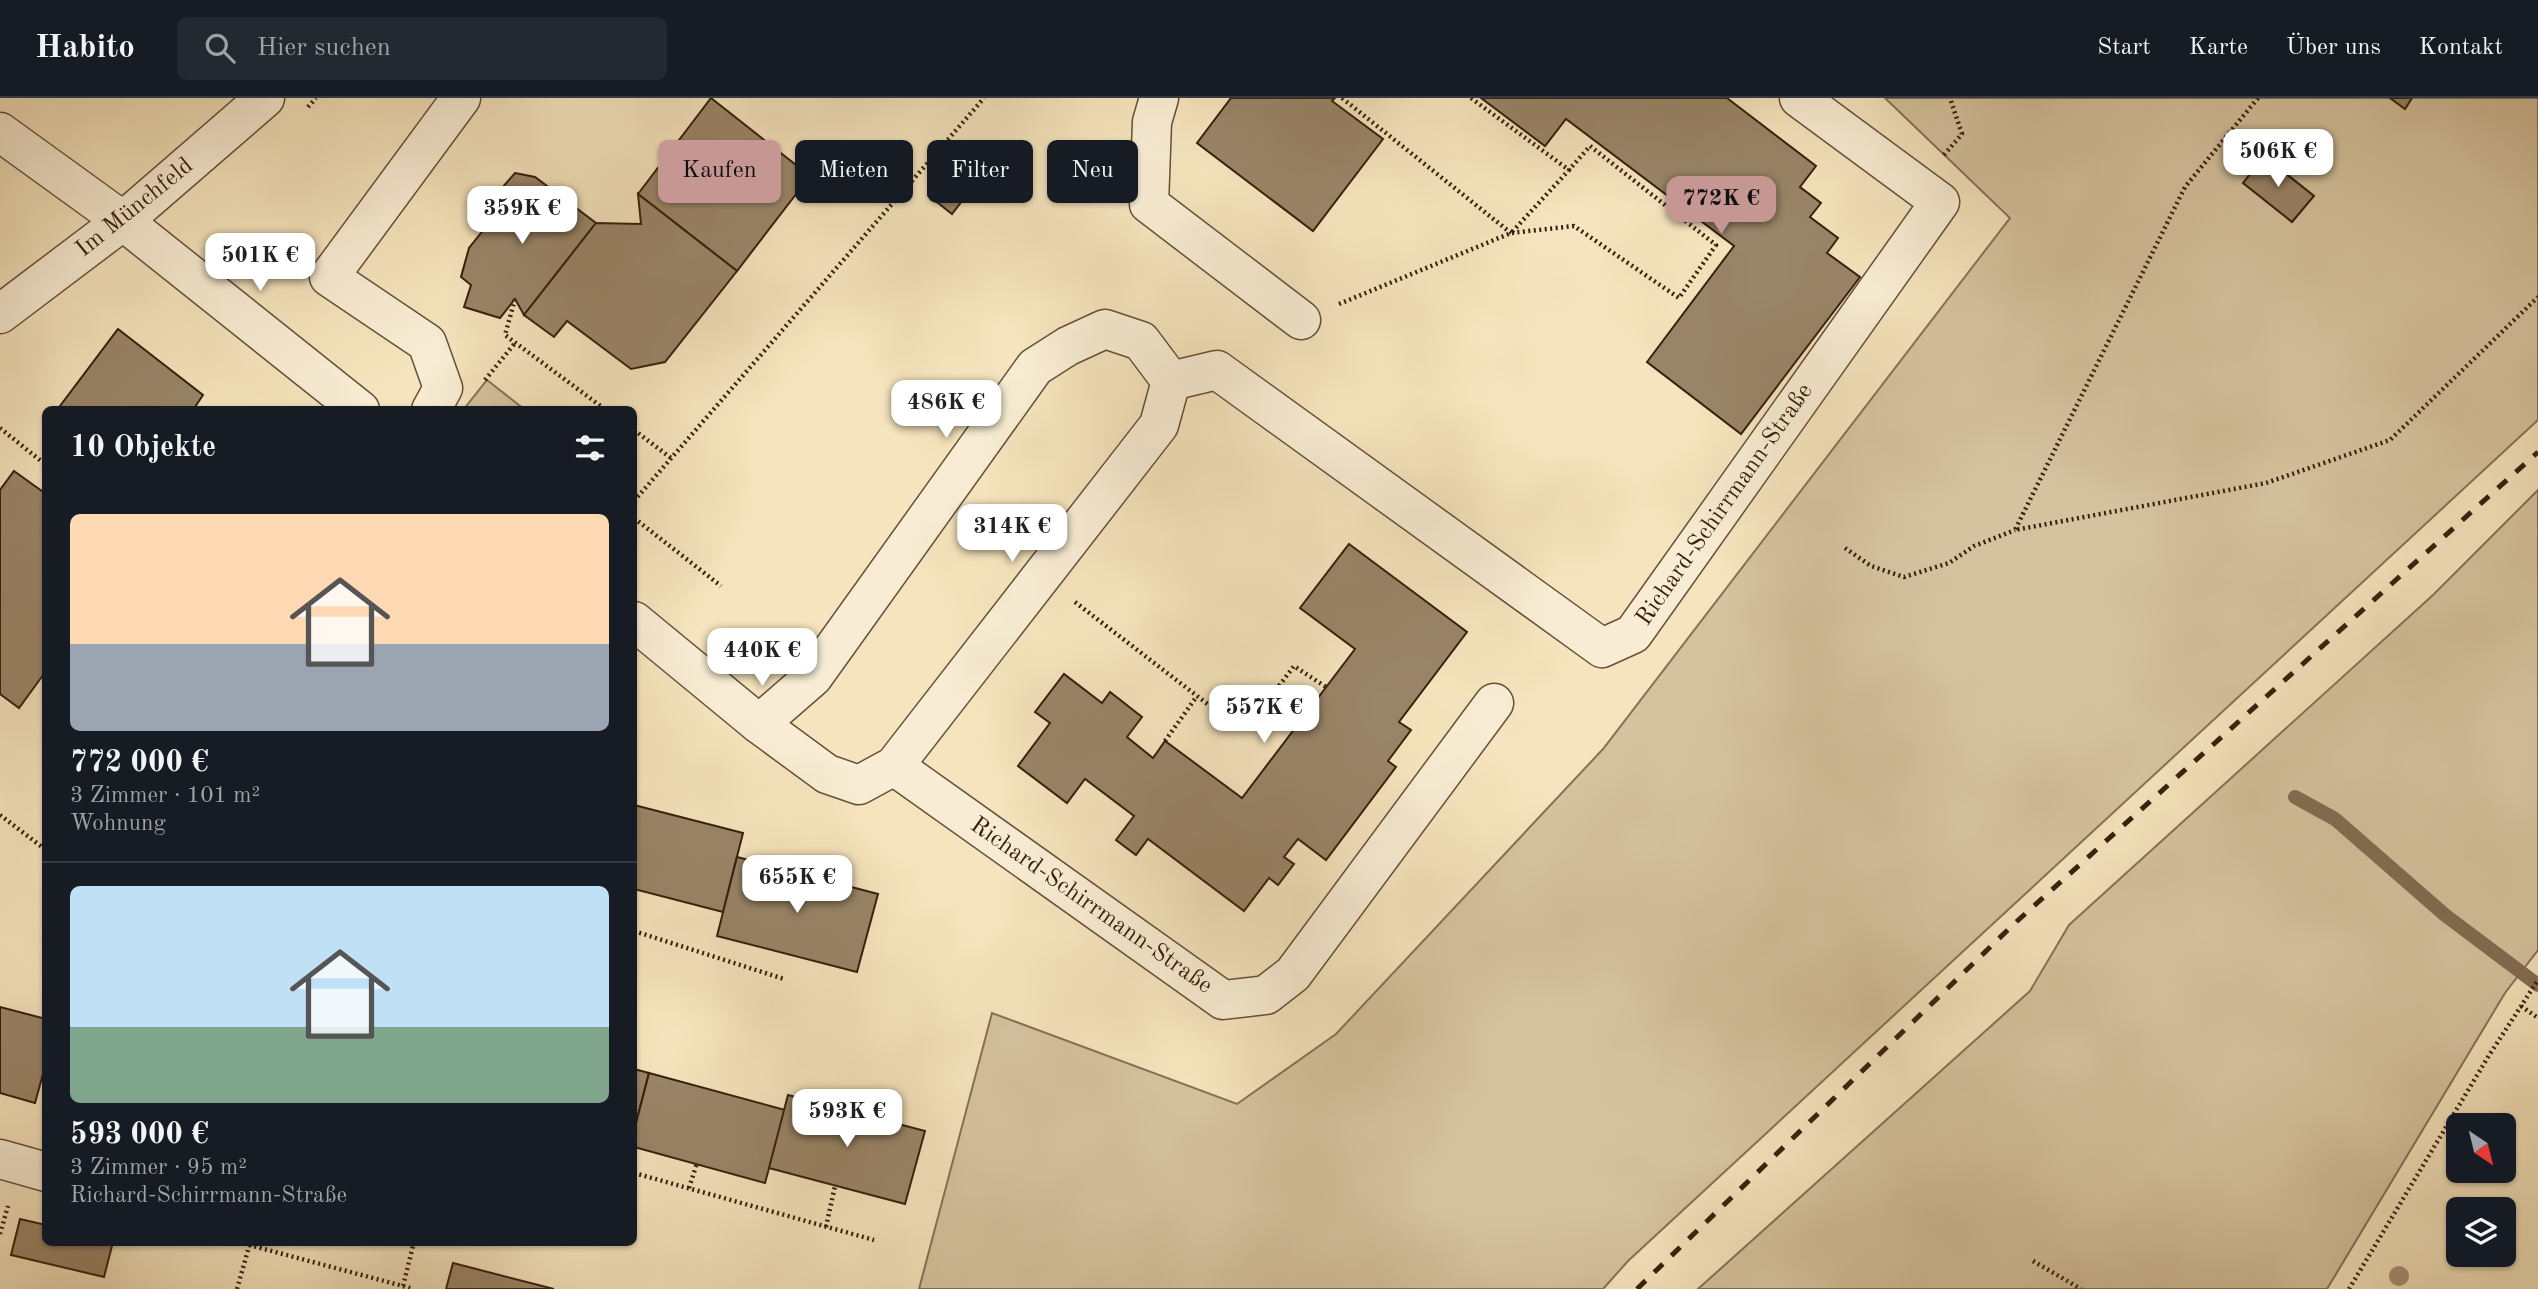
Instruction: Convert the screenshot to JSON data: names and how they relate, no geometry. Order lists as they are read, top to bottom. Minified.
{"streets":{"street":["Im Münchfeld","Richard-Schirrmann-Straße"]},"north":"bottom right","page":{"header":"Habito","search":"Hier suchen","nav":["Start","Karte","Über uns","Kontakt"],"price":["506K €","772K €","359K €","501K €","486K €","314K €","440K €","557K €","655K €","593K €"],"chip":["Kaufen","Mieten","Filter","Neu"],"heading":"10 Objekte","list":[{"name":"772 000 €","note":"3 Zimmer · 101 m² · Wohnung"},{"name":"593 000 €","note":"3 Zimmer · 95 m² · Richard-Schirrmann-Straße"}]}}
